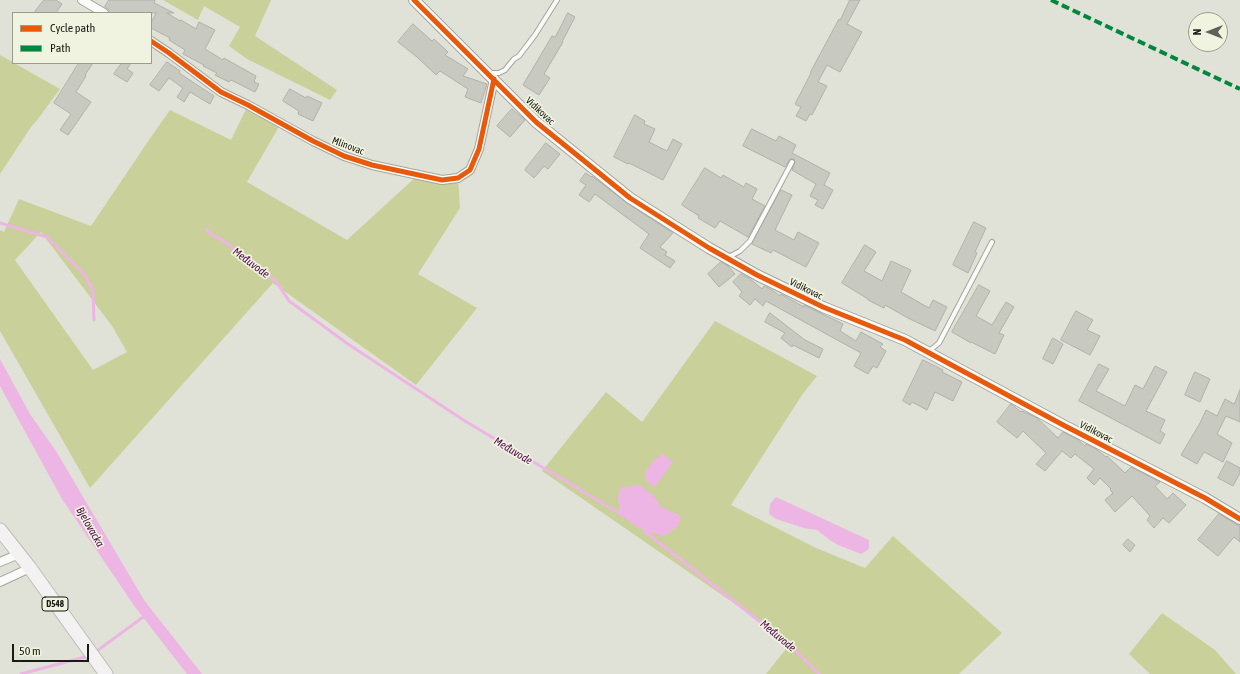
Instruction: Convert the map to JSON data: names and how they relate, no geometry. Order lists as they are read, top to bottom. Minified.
{"streets":{"main road":["D548"],"street":["Vidikovac","Mlinovac"]},"crossings":[["Vidikovac","Mlinovac"]],"water":["Međuvode","Bjelovacka"],"legend":["Cycle path","Path"],"scale_bar":"50 m","north":"left"}
